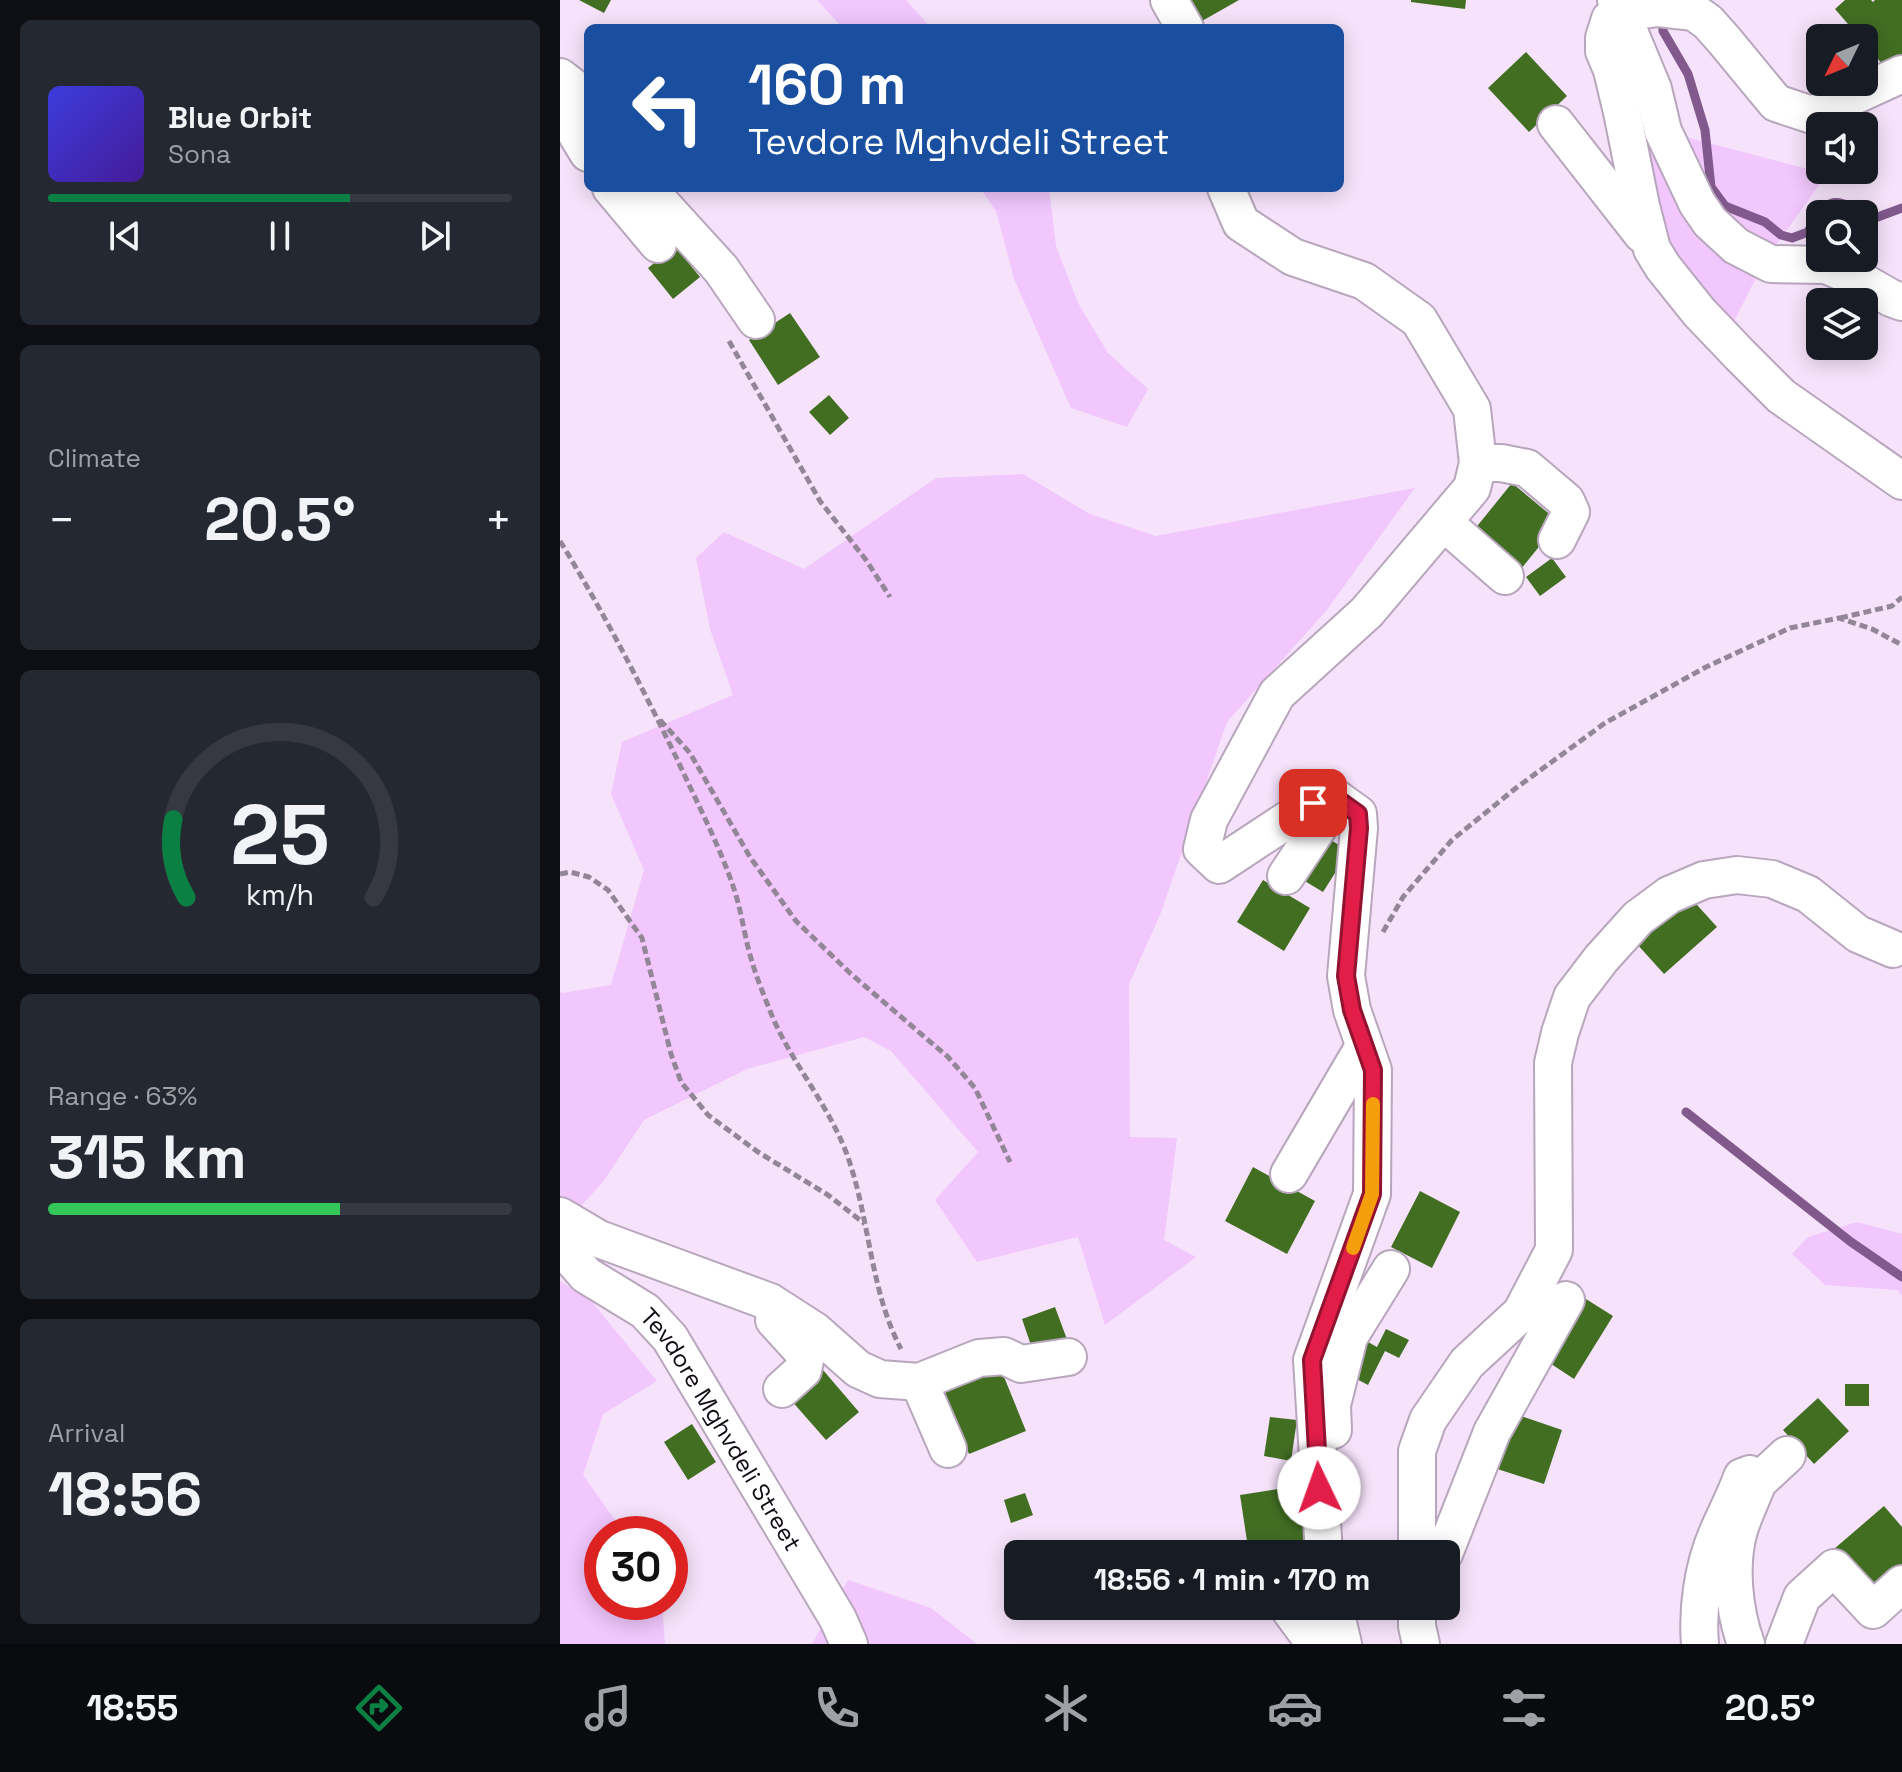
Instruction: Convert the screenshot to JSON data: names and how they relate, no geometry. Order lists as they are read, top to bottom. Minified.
{"streets":{"street":["Tevdore Mghvdeli Street"]},"north":"bottom left","page":{"turn":["160 m","Tevdore Mghvdeli Street"],"song":["Blue Orbit","Sona"],"tile":["Climate",["Range · 63%","315 km"],["Arrival","18:56"]],"heat":["−","20.5°","+"],"limit":"30","trip":"18:56 · 1 min · 170 m","tabs":["18:55","20.5°"],"gauge":["25","km/h"]}}
